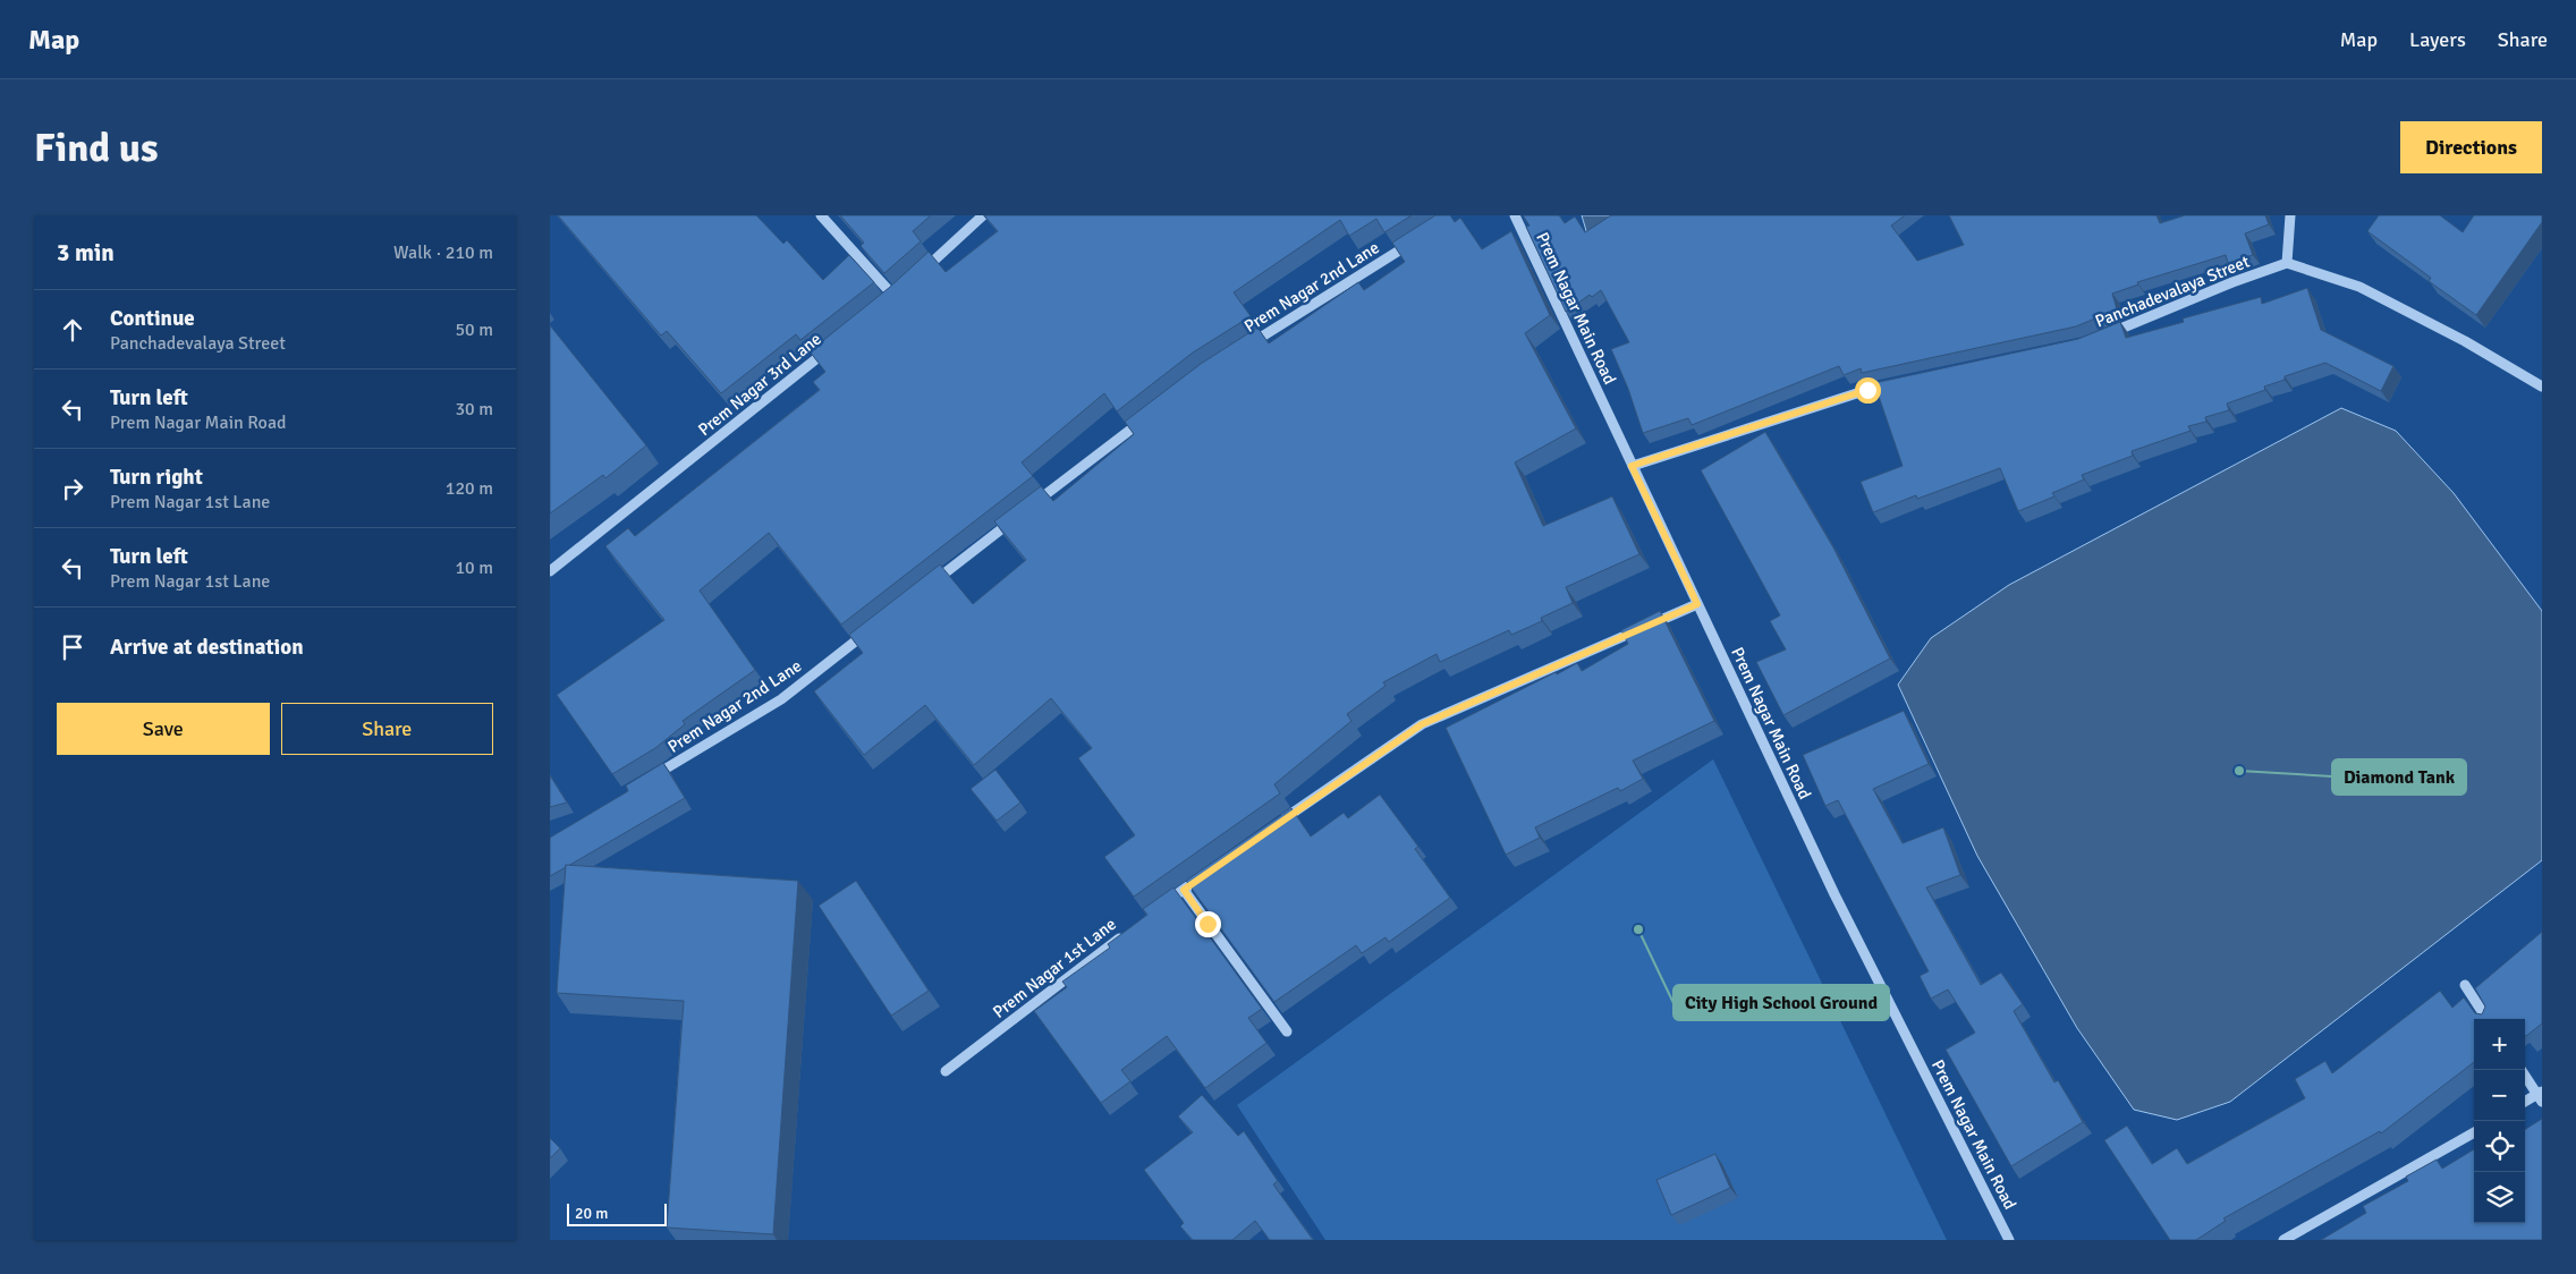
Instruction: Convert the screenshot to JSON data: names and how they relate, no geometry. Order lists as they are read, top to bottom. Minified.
{"streets":{"street":["Prem Nagar 2nd Lane","Panchadevalaya Street","Prem Nagar Main Road","Prem Nagar 3rd Lane","Prem Nagar 1st Lane"]},"places":["Diamond Tank","City High School Ground"],"scale_bar":"20 m","page":{"header":"Map","nav":["Map","Layers","Share"],"buttons":["Directions",["Save","Share"]],"title":"Find us","heading":["3 min","Walk · 210 m"],"list":[["Continue","Panchadevalaya Street","50 m"],["Turn left","Prem Nagar Main Road","30 m"],["Turn right","Prem Nagar 1st Lane","120 m"],["Turn left","Prem Nagar 1st Lane","10 m"],"Arrive at destination"],"map_buttons":["+","−"],"scale":"20 m"}}
